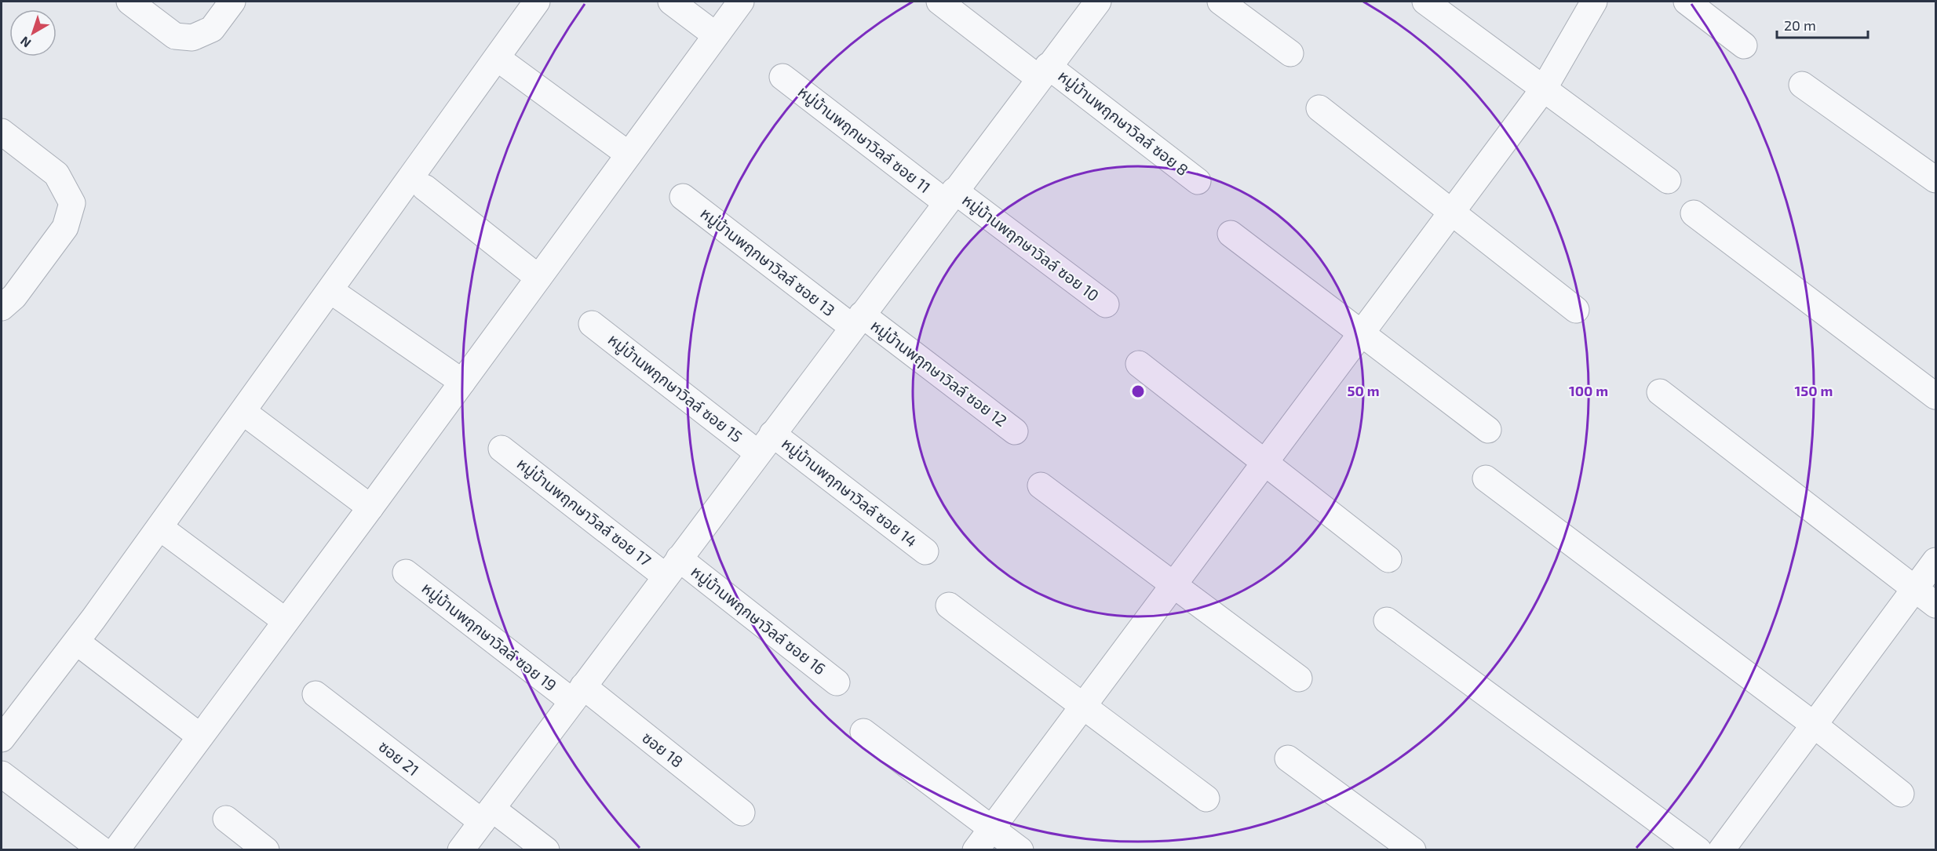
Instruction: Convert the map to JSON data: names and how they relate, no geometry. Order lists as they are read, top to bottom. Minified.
{"streets":{"street":["หมู่บ้านพฤกษาวิลล์ ซอย 8","หมู่บ้านพฤกษาวิลล์ ซอย 11","หมู่บ้านพฤกษาวิลล์ ซอย 10","หมู่บ้านพฤกษาวิลล์ ซอย 13","หมู่บ้านพฤกษาวิลล์ ซอย 12","หมู่บ้านพฤกษาวิลล์ ซอย 15","หมู่บ้านพฤกษาวิลล์ ซอย 14","หมู่บ้านพฤกษาวิลล์ ซอย 17","หมู่บ้านพฤกษาวิลล์ ซอย 16","หมู่บ้านพฤกษาวิลล์ ซอย 19","ซอย 18","ซอย 21"]},"crossings":[["หมู่บ้านพฤกษาวิลล์ ซอย 11","หมู่บ้านพฤกษาวิลล์ ซอย 10"],["หมู่บ้านพฤกษาวิลล์ ซอย 13","หมู่บ้านพฤกษาวิลล์ ซอย 12"],["หมู่บ้านพฤกษาวิลล์ ซอย 15","หมู่บ้านพฤกษาวิลล์ ซอย 14"],["หมู่บ้านพฤกษาวิลล์ ซอย 17","หมู่บ้านพฤกษาวิลล์ ซอย 16"],["หมู่บ้านพฤกษาวิลล์ ซอย 19","ซอย 18"]],"scale_bar":"20 m","north":"bottom left","rings":["50 m","100 m","150 m"]}
